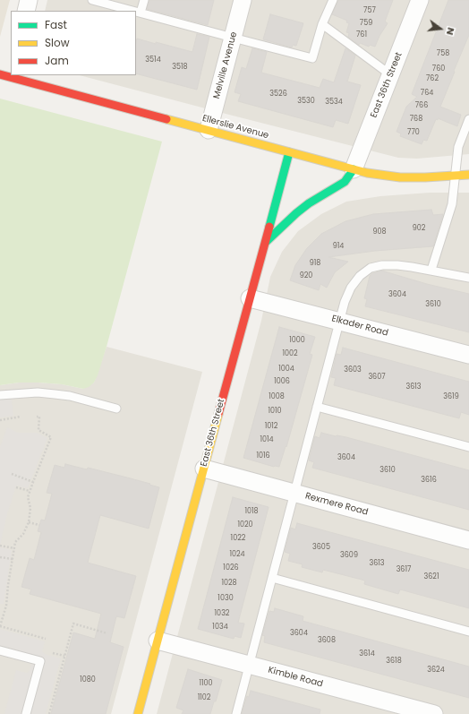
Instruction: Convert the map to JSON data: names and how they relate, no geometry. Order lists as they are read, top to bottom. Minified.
{"streets":{"street":["Melville Avenue","East 36th Street","Ellerslie Avenue","Elkader Road","Rexmere Road","Kimble Road"]},"crossings":[["Melville Avenue","Ellerslie Avenue"],["East 36th Street","Ellerslie Avenue"],["East 36th Street","Elkader Road"],["East 36th Street","Rexmere Road"],["East 36th Street","Kimble Road"]],"house_numbers":["757","759","761","758","3514","3518","760","762","764","3526","3530","3534","766","768","770","902","908","914","918","920","3604","3610","1000","1002","1004","3603","3607","1006","3613","1008","3619","1010","1012","1014","1016","3604","3610","3616","1018","1020","1022","3605","1024","3609","3613","1026","3617","3621","1028","1030","1032","1034","3604","3608","3614","3618","3624","1080","1100","1102"],"legend":["Fast","Slow","Jam"],"north":"right"}
